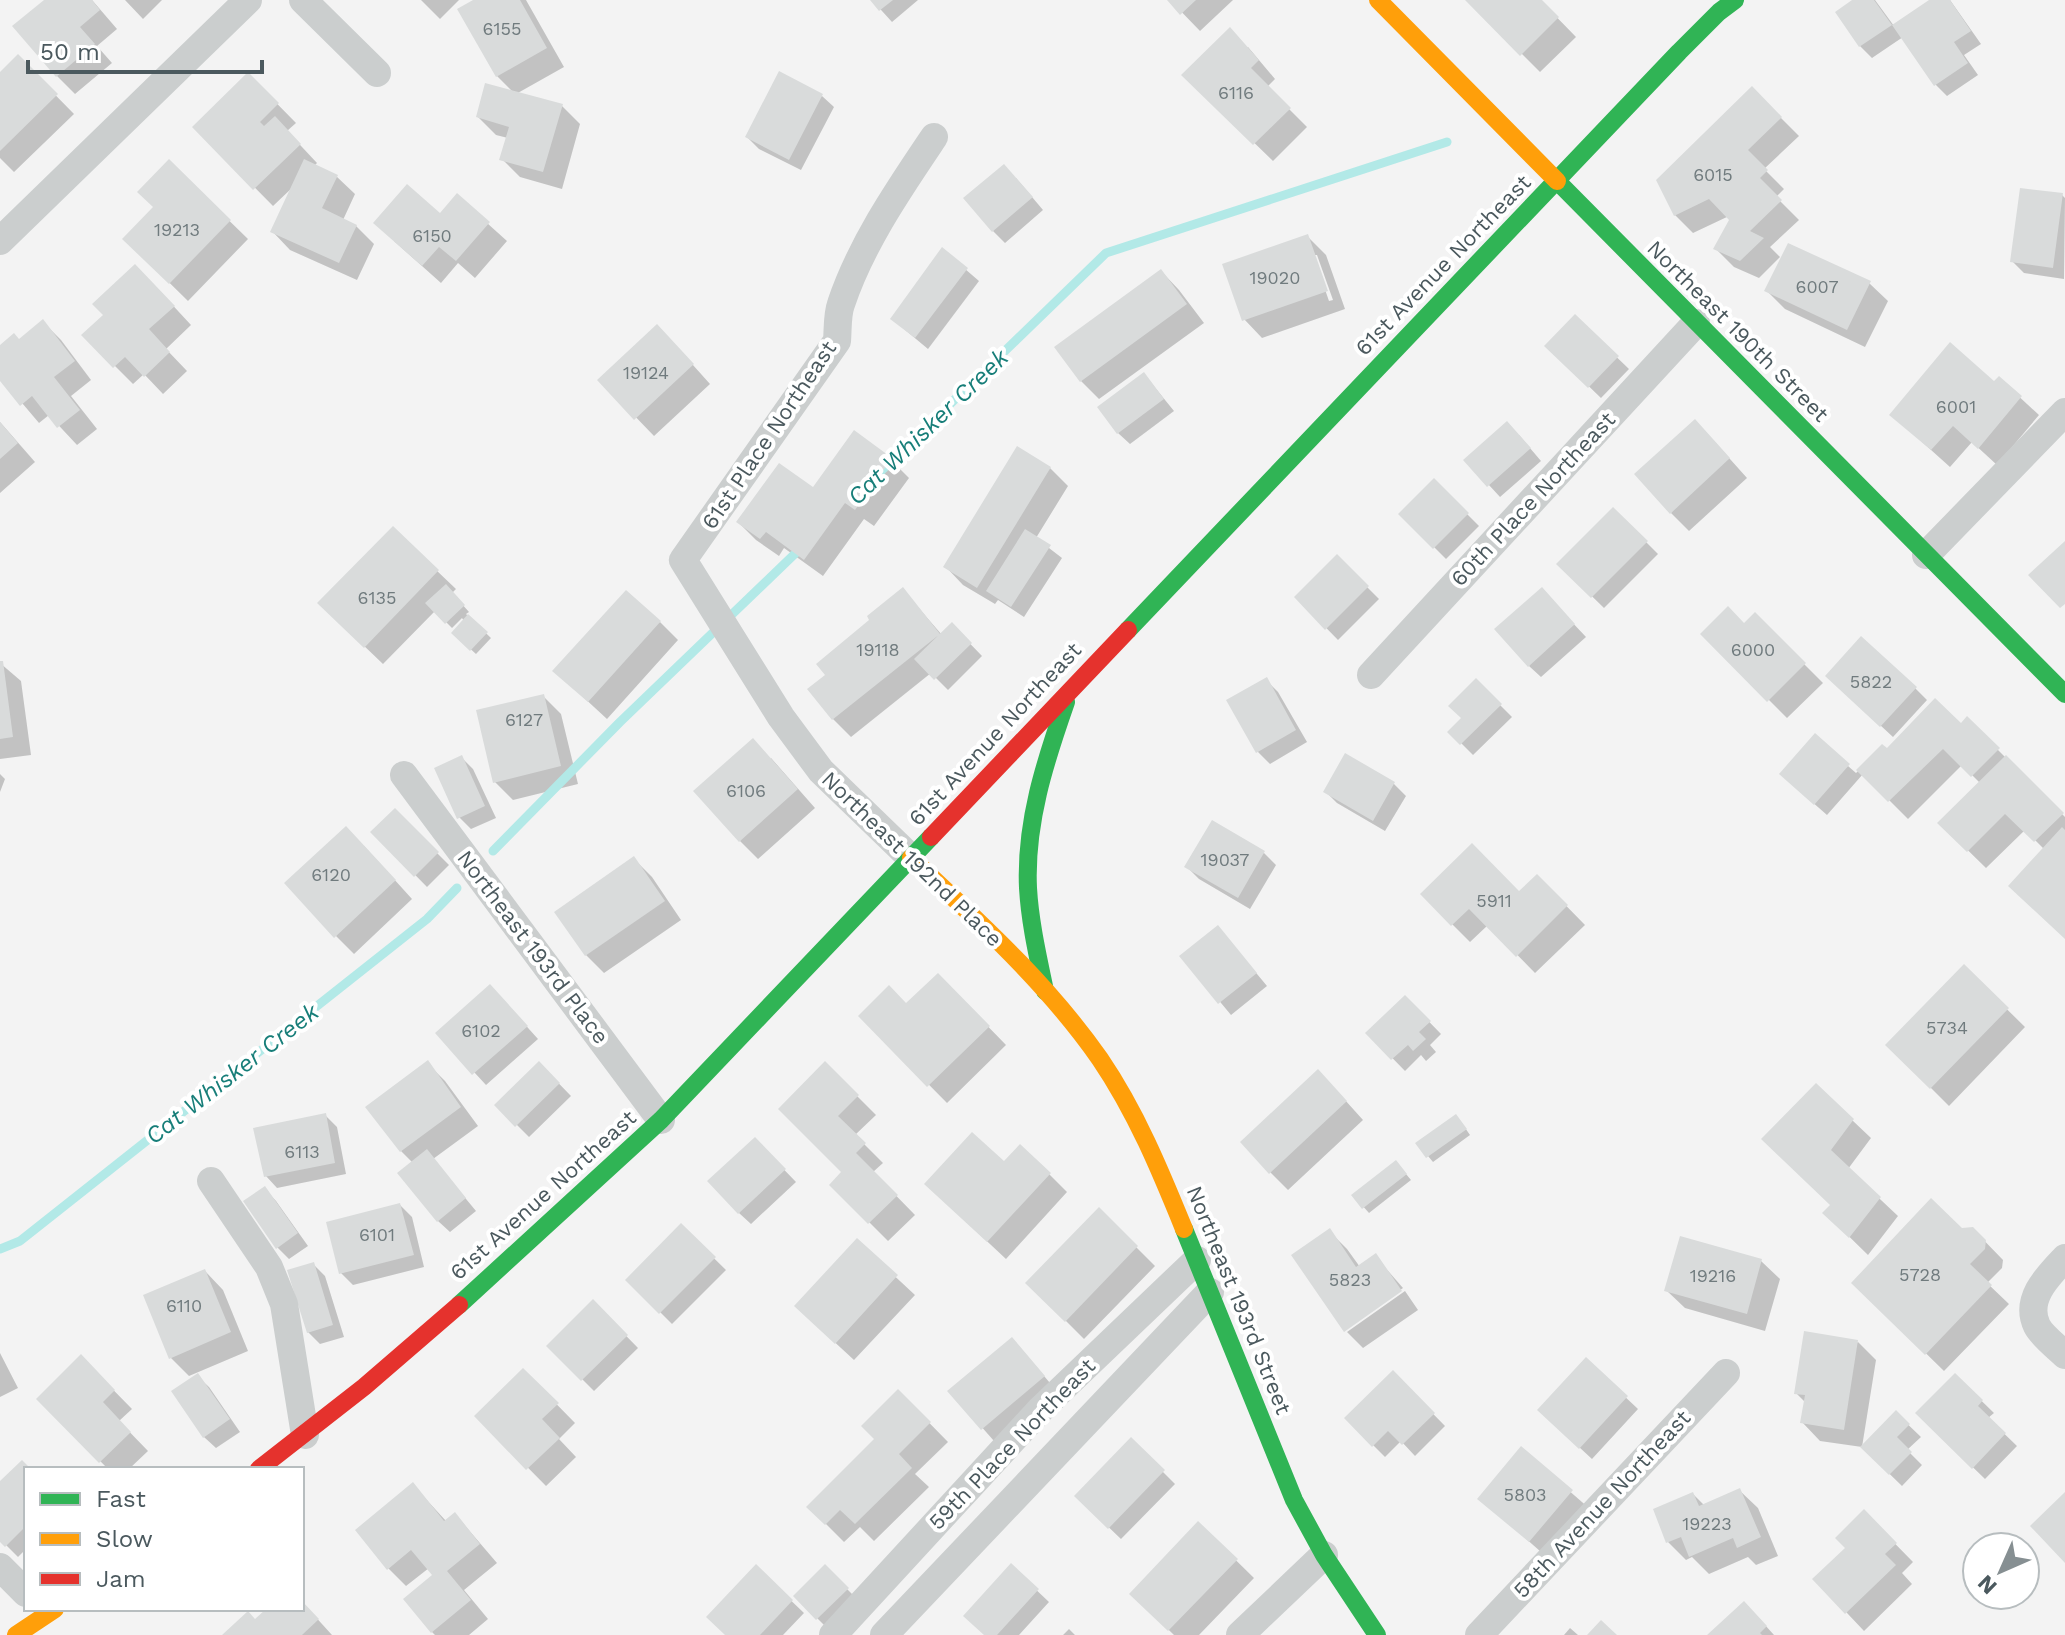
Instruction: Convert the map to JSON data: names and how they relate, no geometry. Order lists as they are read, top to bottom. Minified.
{"streets":{"main road":["61st Avenue Northeast","Northeast 190th Street","Northeast 192nd Place","Northeast 193rd Street"],"street":["61st Place Northeast","60th Place Northeast","Northeast 193rd Place","59th Place Northeast","58th Avenue Northeast"]},"crossings":[["61st Avenue Northeast","Northeast 190th Street"],["61st Avenue Northeast","Northeast 192nd Place"],["61st Avenue Northeast","Northeast 193rd Place"],["Northeast 190th Street","60th Place Northeast"],["61st Place Northeast","Northeast 192nd Place"],["Northeast 192nd Place","Northeast 193rd Street"],["Northeast 193rd Street","59th Place Northeast"]],"water":["Cat Whisker Creek"],"house_numbers":["6155","6116","6015","19213","6150","19020","6007","19124","6001","6135","19118","6000","5822","6127","6106","19037","6120","5911","5734","6102","6113","6101","5728","19216","5823","6110","5803","19223"],"legend":["Fast","Slow","Jam"],"scale_bar":"50 m","north":"bottom left"}
